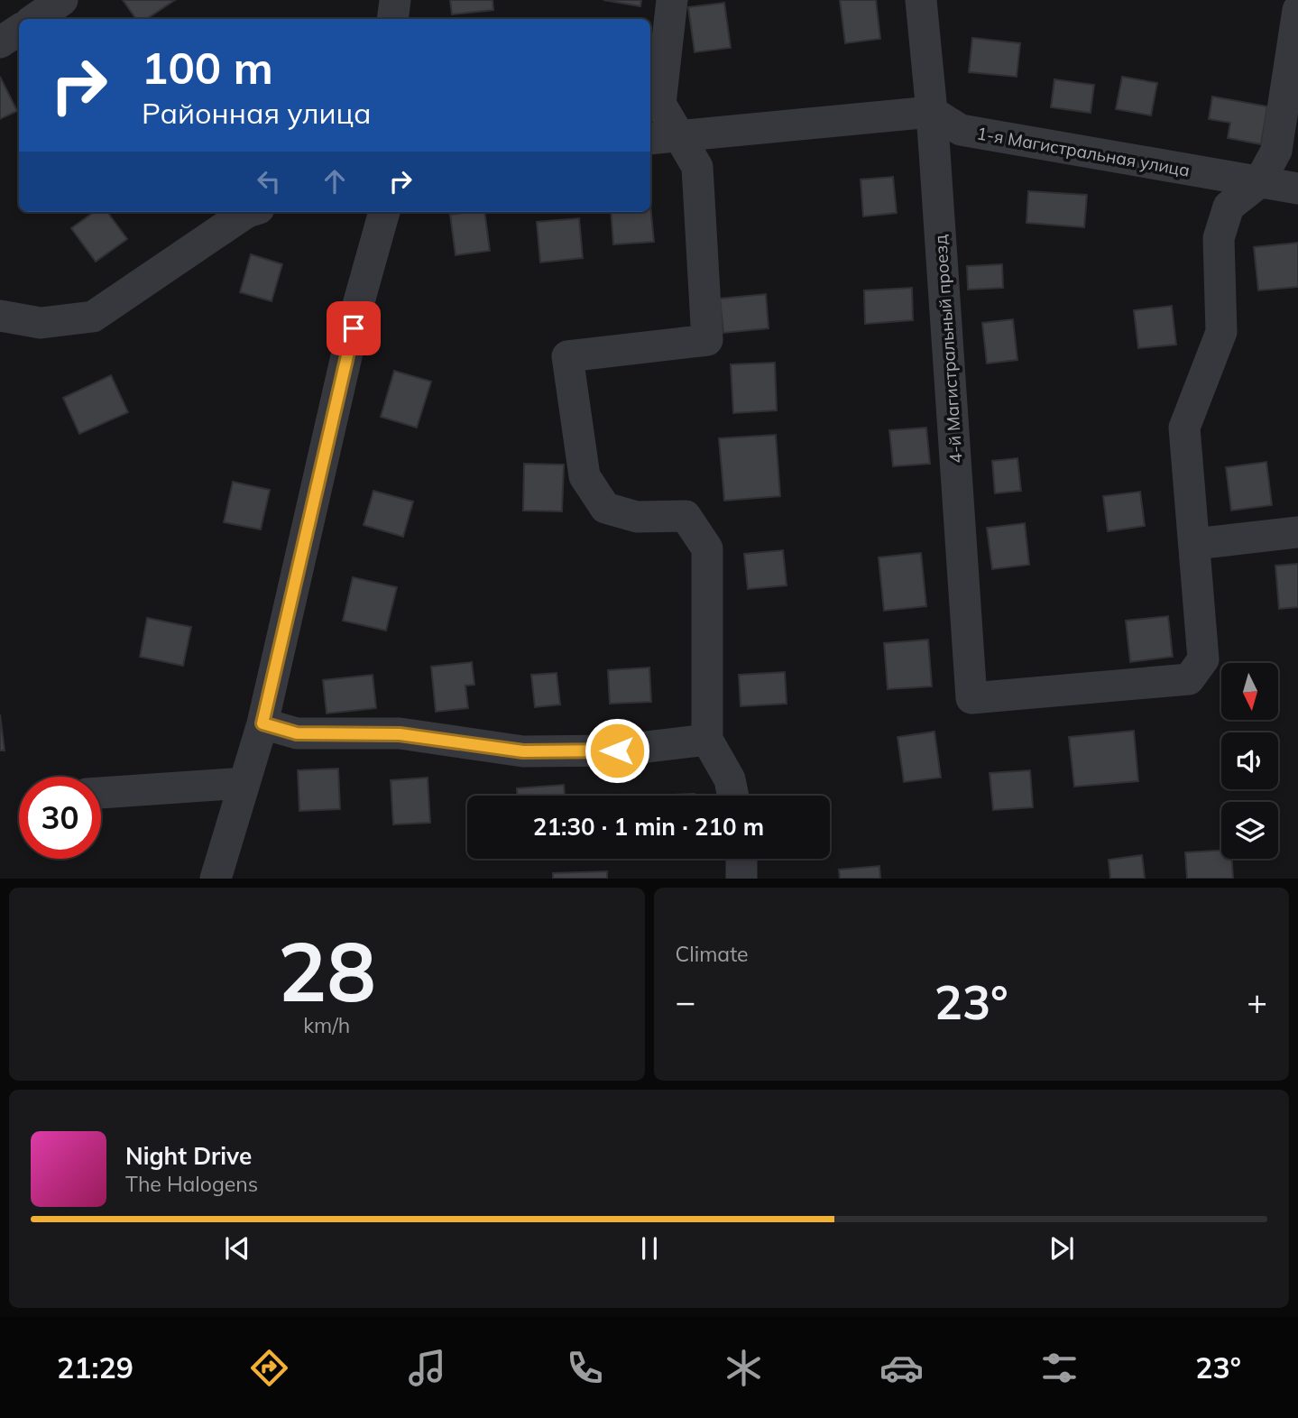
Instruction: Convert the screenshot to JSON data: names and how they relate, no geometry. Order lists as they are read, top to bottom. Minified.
{"streets":{"street":["1-я Магистральная улица","4-й Магистральный проезд"]},"crossings":[["1-я Магистральная улица","4-й Магистральный проезд"]],"north":"bottom","page":{"turn":["100 m","Районная улица"],"limit":"30","trip":"21:30 · 1 min · 210 m","tile":[["28","km/h"],"Climate"],"heat":["−","23°","+"],"song":["Night Drive","The Halogens"],"tabs":["21:29","23°"]}}
